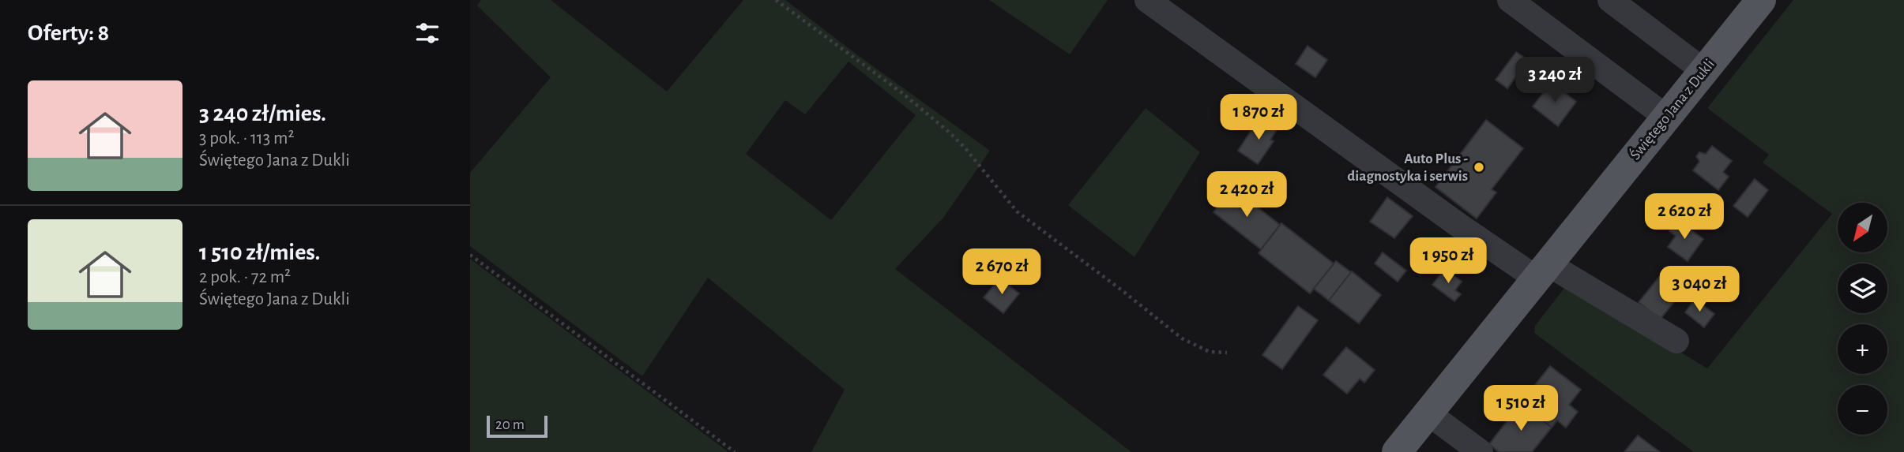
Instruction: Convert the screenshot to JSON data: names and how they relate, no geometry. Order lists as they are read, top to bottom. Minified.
{"streets":{"main road":["Świętego Jana z Dukli"]},"places":["Auto Plus - diagnostyka i serwis"],"scale_bar":"20 m","north":"bottom left","page":{"heading":"Oferty: 8","price":["3 240 zł","1 870 zł","2 420 zł","2 620 zł","1 950 zł","2 670 zł","3 040 zł","1 510 zł"],"list":[{"name":"3 240 zł/mies.","note":"3 pok. · 113 m² · Świętego Jana z Dukli"},{"name":"1 510 zł/mies.","note":"2 pok. · 72 m² · Świętego Jana z Dukli"}],"map_buttons":["+","−"],"scale":"20 m"}}
